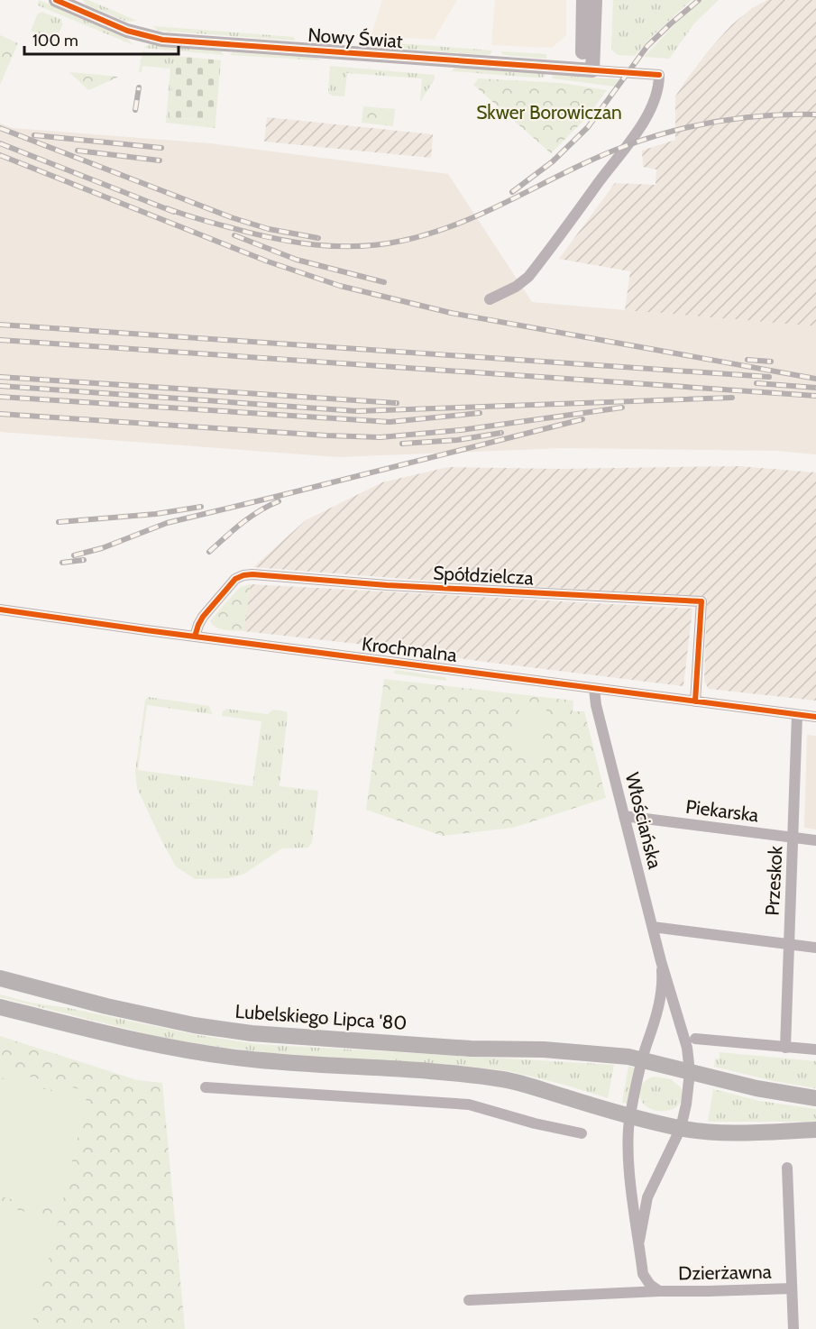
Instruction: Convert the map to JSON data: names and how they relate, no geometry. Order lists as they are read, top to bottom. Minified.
{"streets":{"main road":["Lubelskiego Lipca '80"],"street":["Nowy Świat","Spółdzielcza","Krochmalna","Piekarska","Włościańska","Przeskok","Dzierżawna"]},"crossings":[["Spółdzielcza","Krochmalna"],["Krochmalna","Włościańska"],["Krochmalna","Przeskok"],["Piekarska","Włościańska"],["Piekarska","Przeskok"],["Włościańska","Lubelskiego Lipca '80"]],"parks":["Skwer Borowiczan"],"scale_bar":"100 m"}
